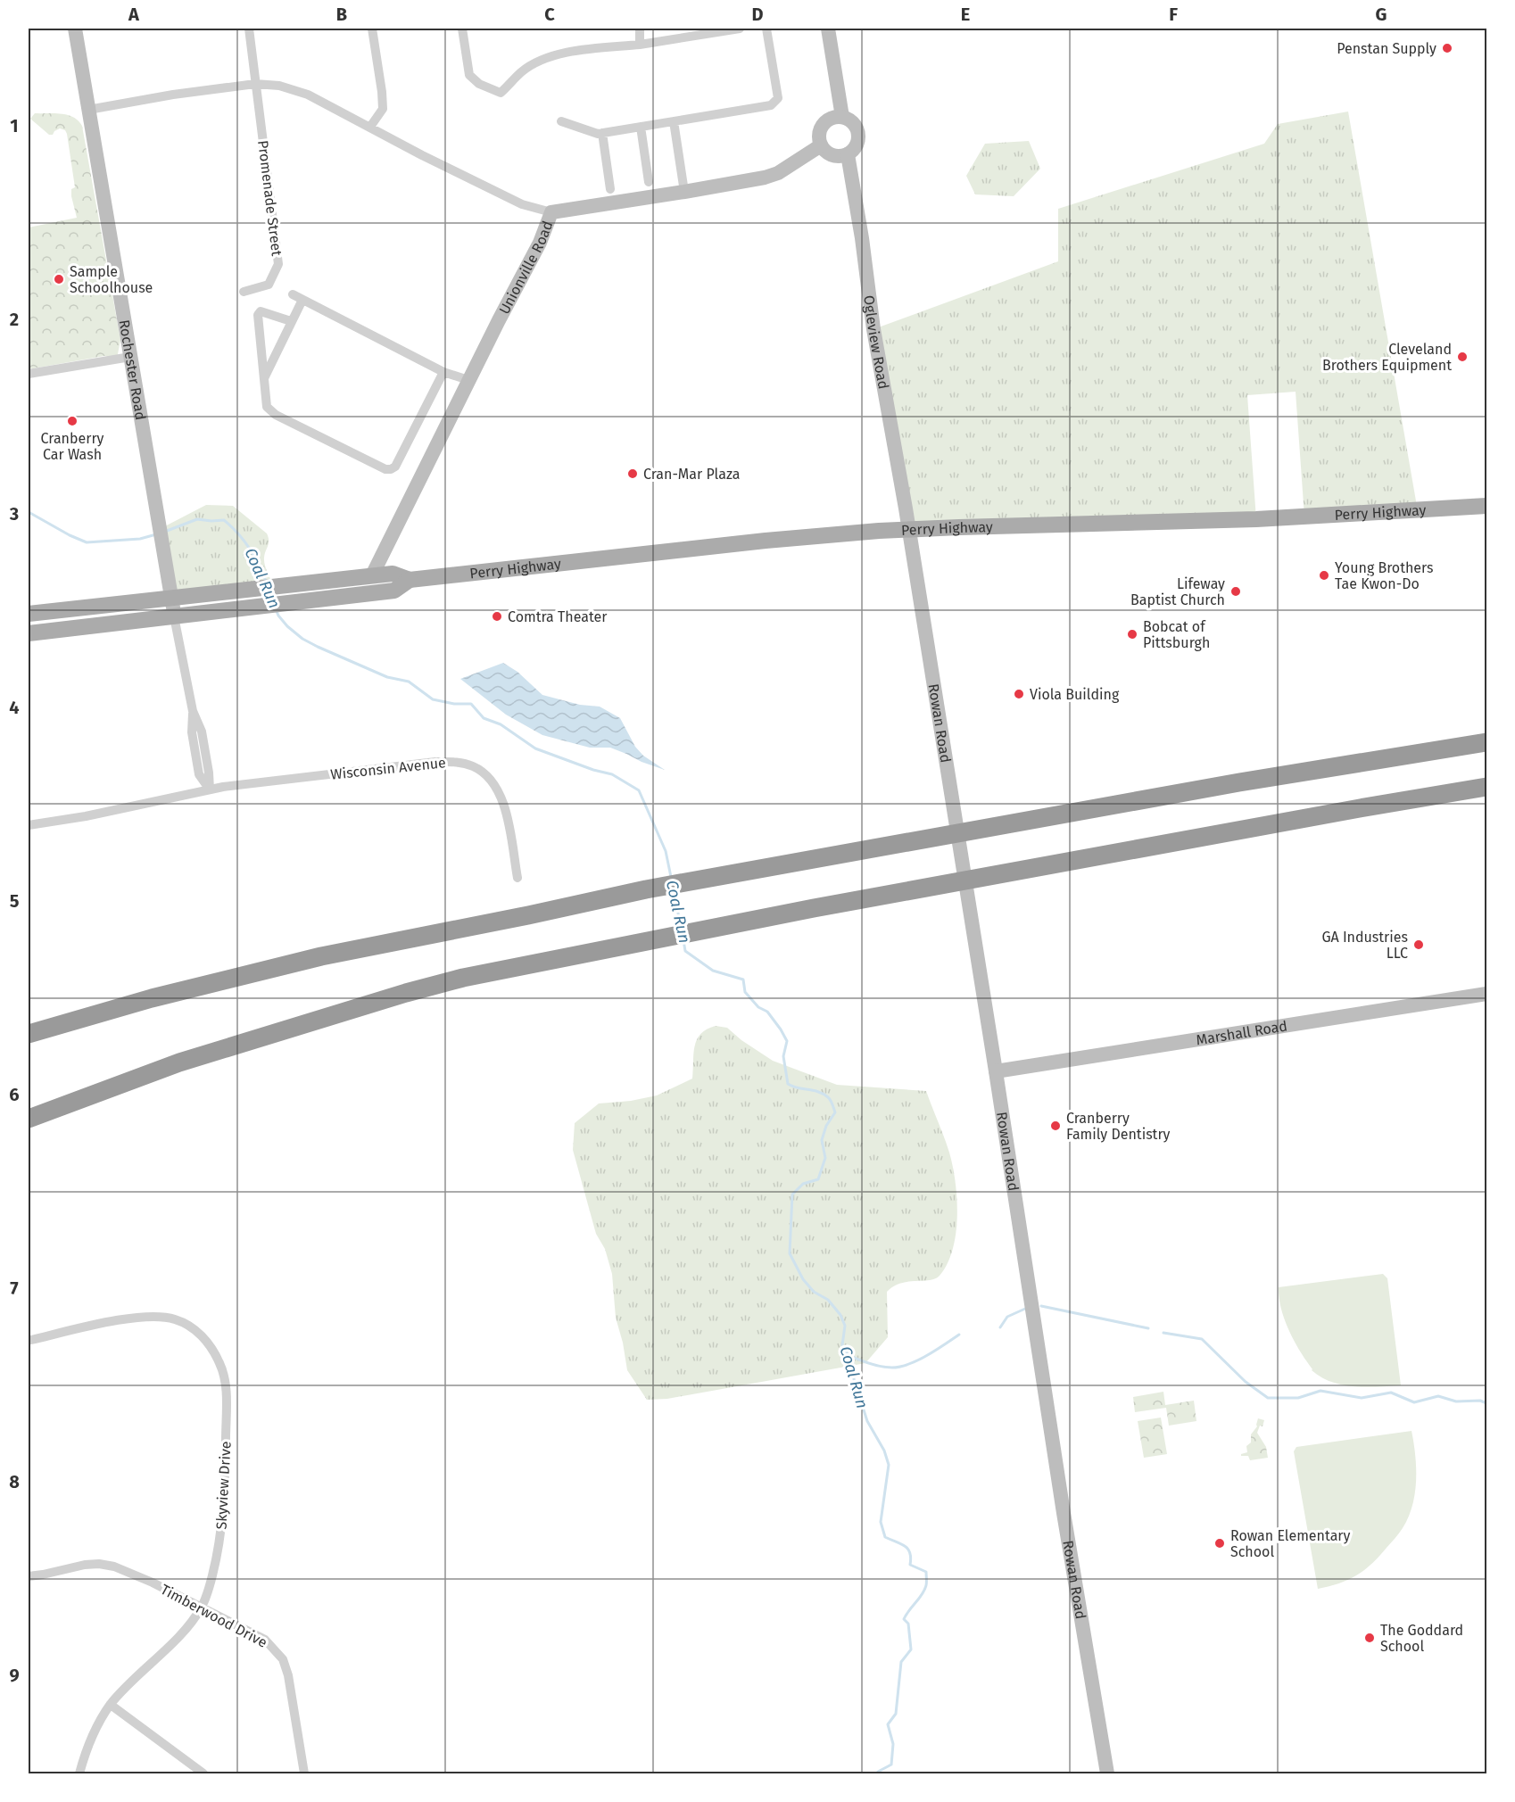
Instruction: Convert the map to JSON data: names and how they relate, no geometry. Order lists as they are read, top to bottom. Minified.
{"streets":{"main road":["Perry Highway"],"street":["Promenade Street","Unionville Road","Ogleview Road","Rochester Road","Rowan Road","Wisconsin Avenue","Marshall Road","Skyview Drive","Timberwood Drive"]},"crossings":[["Unionville Road","Ogleview Road"],["Unionville Road","Perry Highway"],["Ogleview Road","Perry Highway"],["Ogleview Road","Rowan Road"],["Rochester Road","Perry Highway"],["Perry Highway","Rowan Road"],["Rowan Road","Marshall Road"],["Skyview Drive","Timberwood Drive"]],"water":["Coal Run"],"places":["Penstan Supply","Sample Schoolhouse","Cleveland Brothers Equipment","Cranberry Car Wash","Cran-Mar Plaza","Young Brothers Tae Kwon-Do","Lifeway Baptist Church","Comtra Theater","Bobcat of Pittsburgh","Viola Building","GA Industries LLC","Cranberry Family Dentistry","Rowan Elementary School","The Goddard School"],"grid":{"columns":["A","B","C","D","E","F","G"],"rows":["1","2","3","4","5","6","7","8","9"]}}
